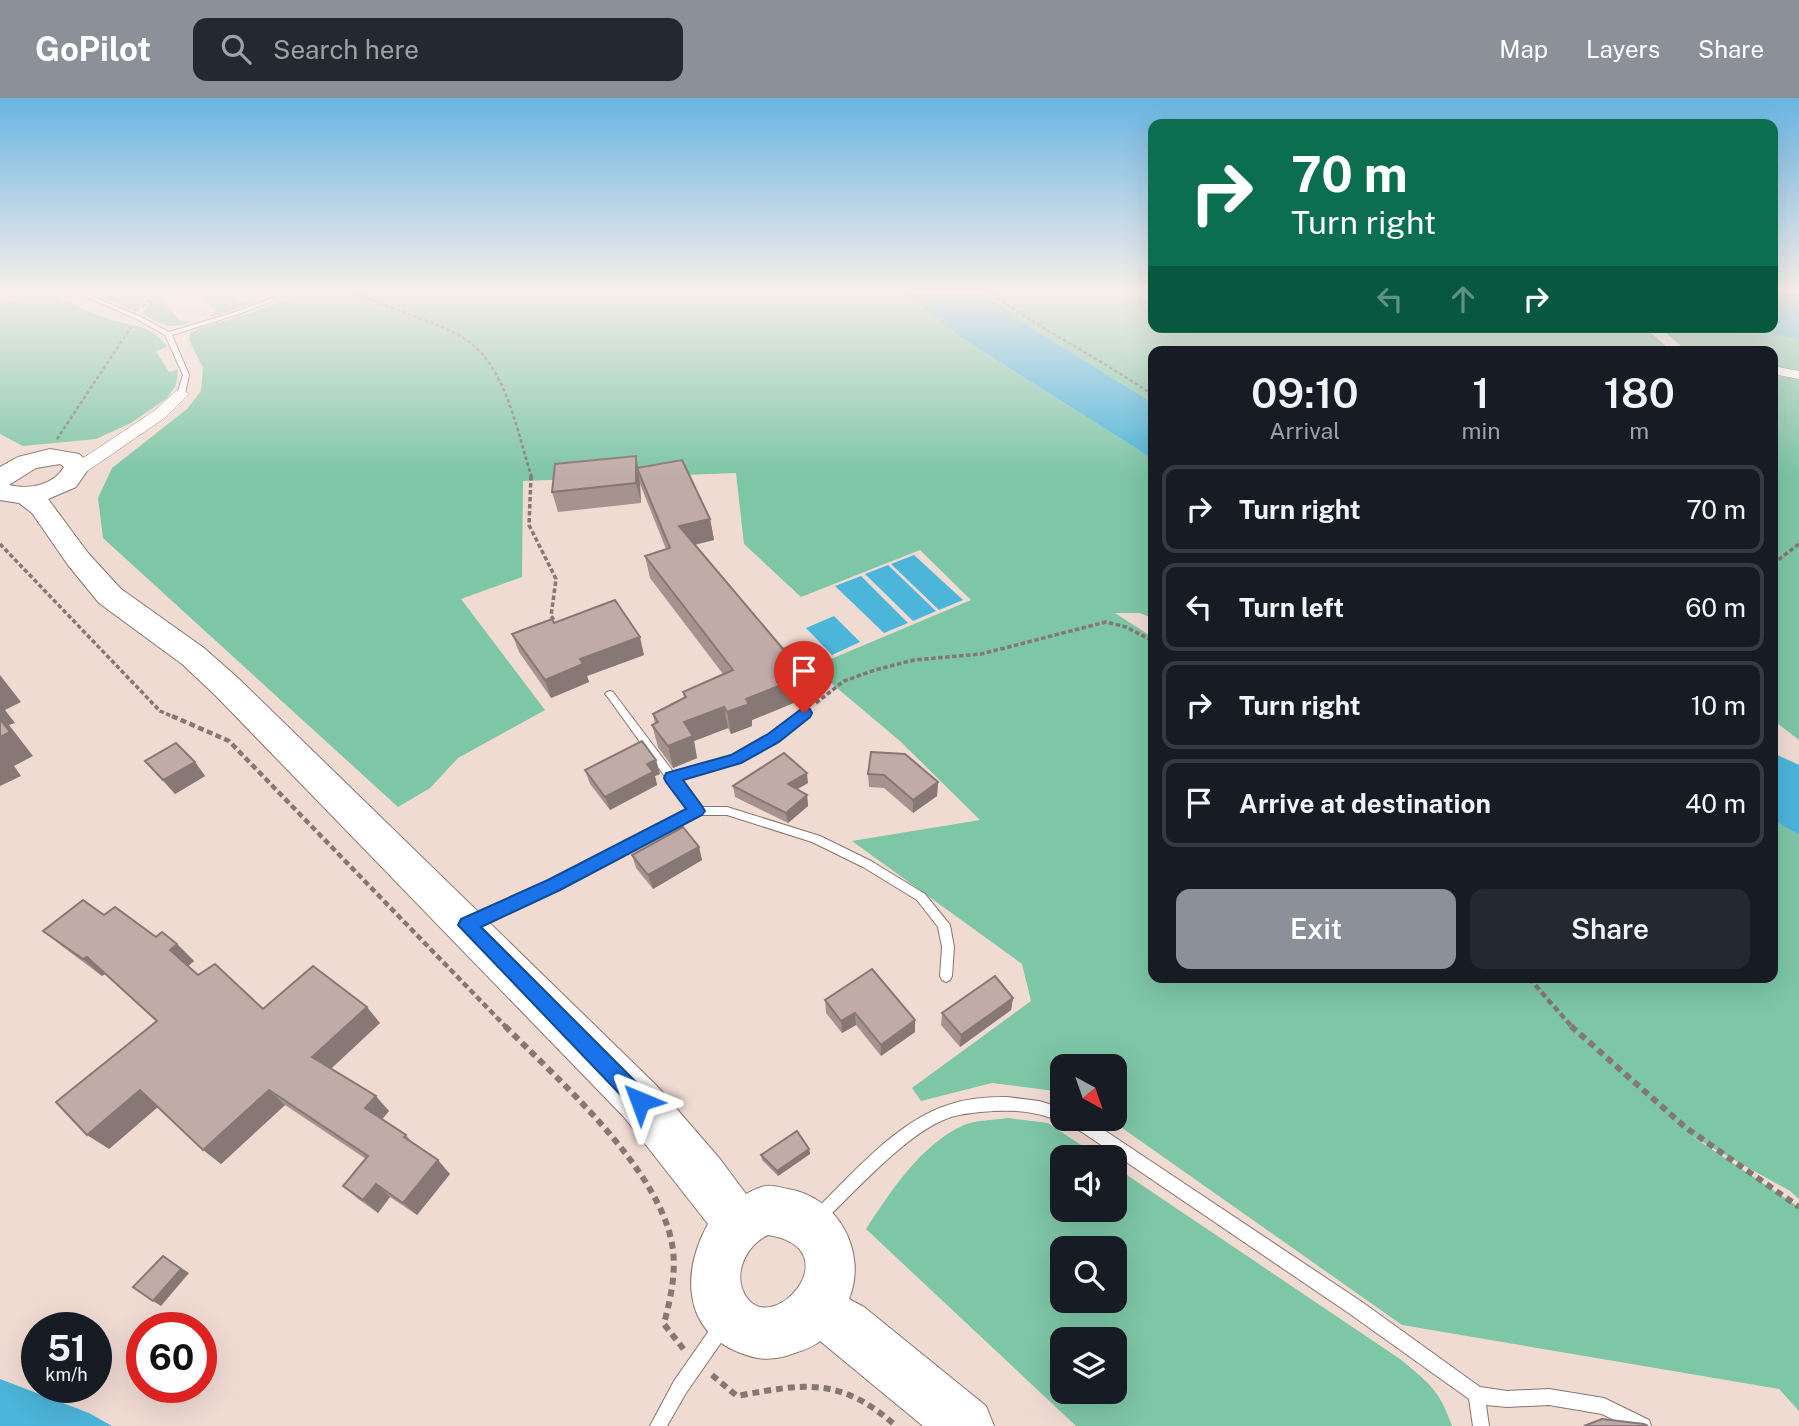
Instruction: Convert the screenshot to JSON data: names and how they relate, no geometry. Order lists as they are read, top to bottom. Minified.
{"north":"bottom right","page":{"header":"GoPilot","search":"Search here","nav":["Map","Layers","Share"],"turn":["70 m","Turn right"],"eta":["09:10","Arrival","1","min","180","m"],"list":[{"name":"Turn right","value":"70 m"},{"name":"Turn left","value":"60 m"},{"name":"Turn right","value":"10 m"},{"name":"Arrive at destination","value":"40 m"}],"buttons":["Exit","Share"],"speed":"51 km/h","limit":"60"}}
